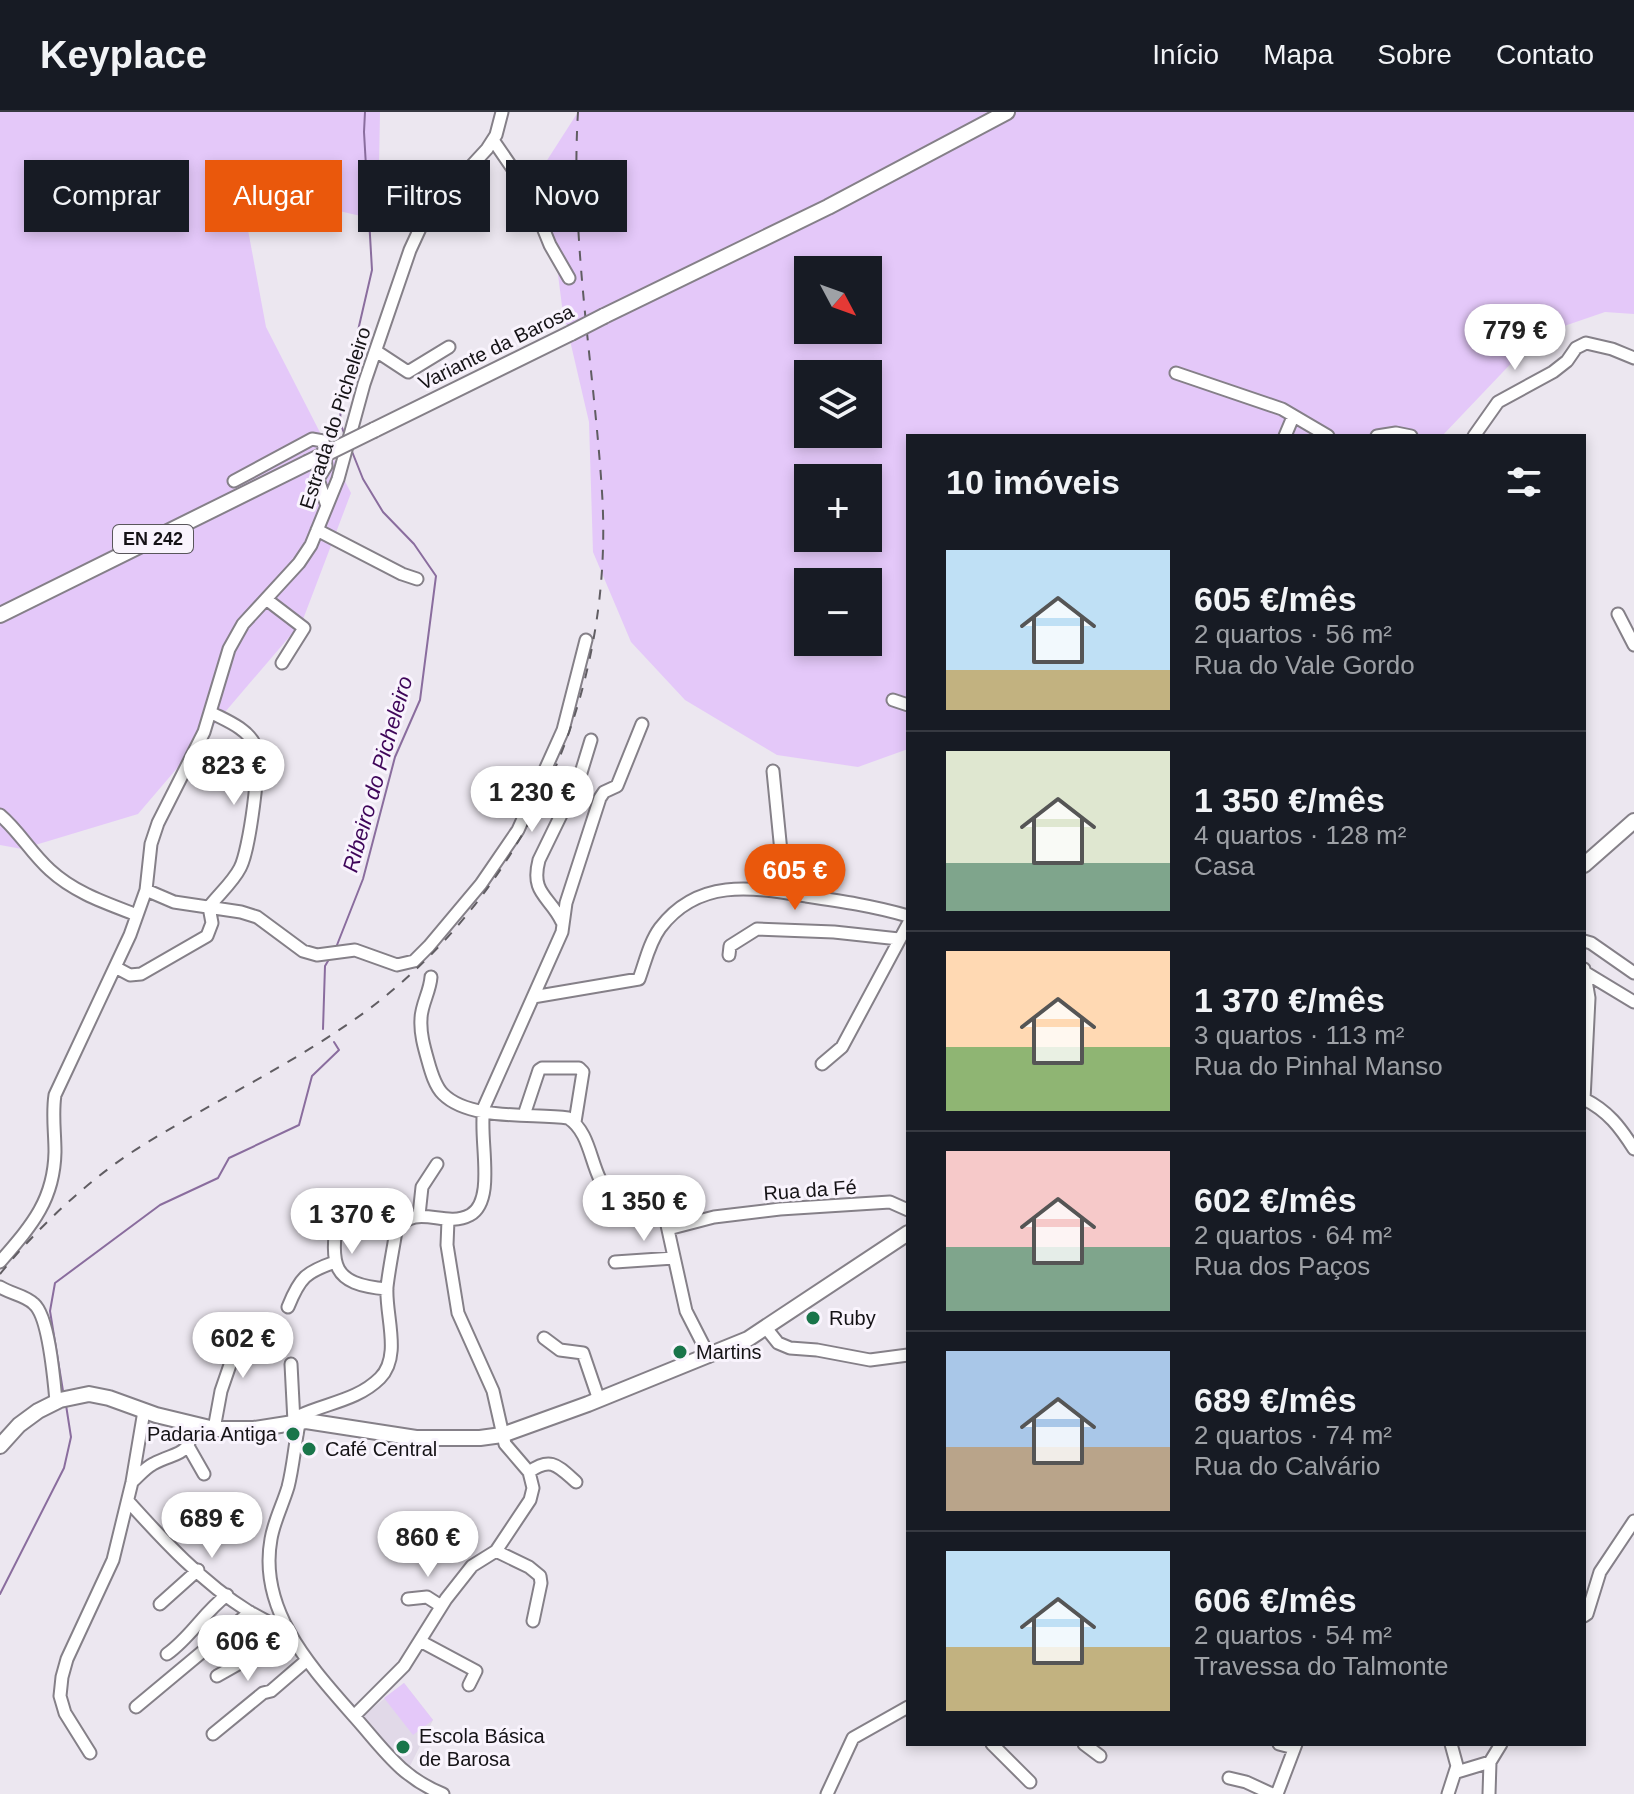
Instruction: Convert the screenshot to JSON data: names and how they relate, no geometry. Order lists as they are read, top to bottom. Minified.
{"streets":{"main road":["Variante da Barosa","EN 242"],"street":["Estrada do Picheleiro","Rua da Fé"]},"water":["Ribeiro do Picheleiro"],"places":["Ruby","Martins","Padaria Antiga","Café Central","Escola Básica de Barosa"],"north":"bottom right","page":{"header":"Keyplace","nav":["Início","Mapa","Sobre","Contato"],"chip":["Comprar","Alugar","Filtros","Novo"],"map_buttons":["+","−"],"price":["779 €","823 €","1 230 €","605 €","1 350 €","1 370 €","602 €","689 €","860 €","606 €"],"heading":"10 imóveis","list":[{"name":"605 €/mês","note":"2 quartos · 56 m² · Rua do Vale Gordo"},{"name":"1 350 €/mês","note":"4 quartos · 128 m² · Casa"},{"name":"1 370 €/mês","note":"3 quartos · 113 m² · Rua do Pinhal Manso"},{"name":"602 €/mês","note":"2 quartos · 64 m² · Rua dos Paços"},{"name":"689 €/mês","note":"2 quartos · 74 m² · Rua do Calvário"},{"name":"606 €/mês","note":"2 quartos · 54 m² · Travessa do Talmonte"}]}}
